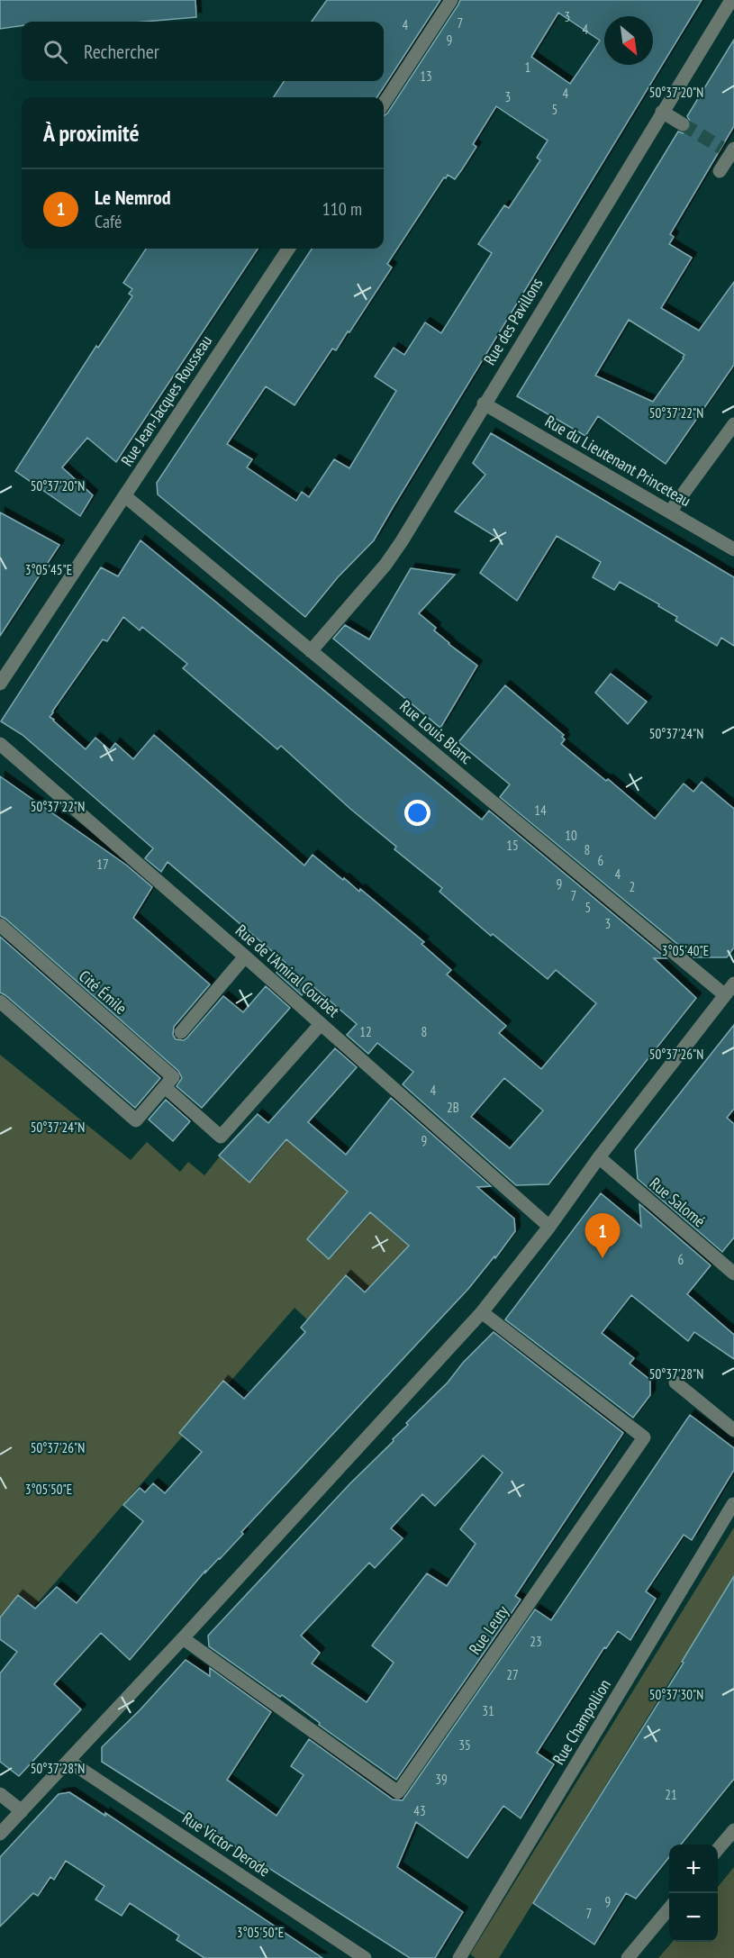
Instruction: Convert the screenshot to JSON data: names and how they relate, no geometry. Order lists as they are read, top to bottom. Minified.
{"streets":{"street":["Rue des Pavillons","Rue Jean-Jacques Rousseau","Rue du Lieutenant Princeteau","Rue Louis Blanc","Rue de l'Amiral Courbet","Cité Émile","Rue Salomé","Rue Leuty","Rue Champollion","Rue Victor Derode"]},"crossings":[["Rue des Pavillons","Rue du Lieutenant Princeteau"],["Rue des Pavillons","Rue Louis Blanc"],["Rue Jean-Jacques Rousseau","Rue Louis Blanc"]],"house_numbers":["3","7","4","4","9","1","13","4","3","5","14","10","15","8","6","17","4","9","2","7","5","3","12","8","4","2B","9","6","23","27","31","35","39","21","43","9","7"],"north":"bottom right","page":{"search":"Rechercher","heading":"À proximité","list":[{"mark":"1","name":"Le Nemrod","note":"Café","value":"110 m"}],"pins":"1","map_buttons":["+","−"]},"coordinates":["50°37'20\"N","50°37'22\"N","3°05'45\"E","50°37'24\"N","3°05'40\"E","50°37'26\"N","50°37'28\"N","3°05'50\"E","50°37'30\"N"]}
